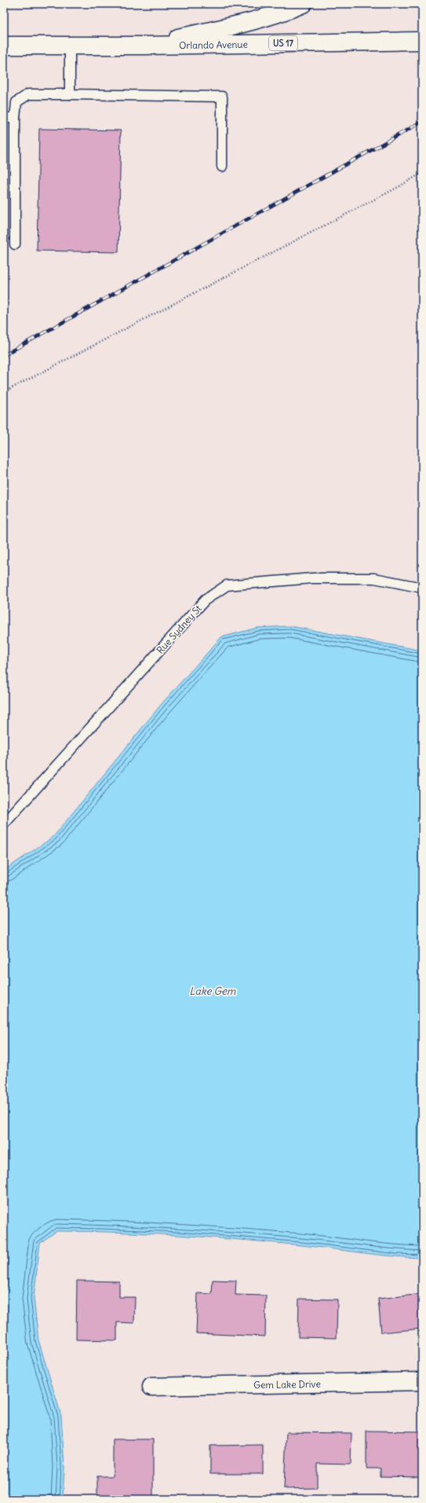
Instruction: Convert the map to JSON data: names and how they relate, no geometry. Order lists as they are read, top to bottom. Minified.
{"streets":{"main road":["US 17","Orlando Avenue","Gem Lake Drive"],"lane":["Rue Sydney St"]},"water":["Lake Gem"]}
